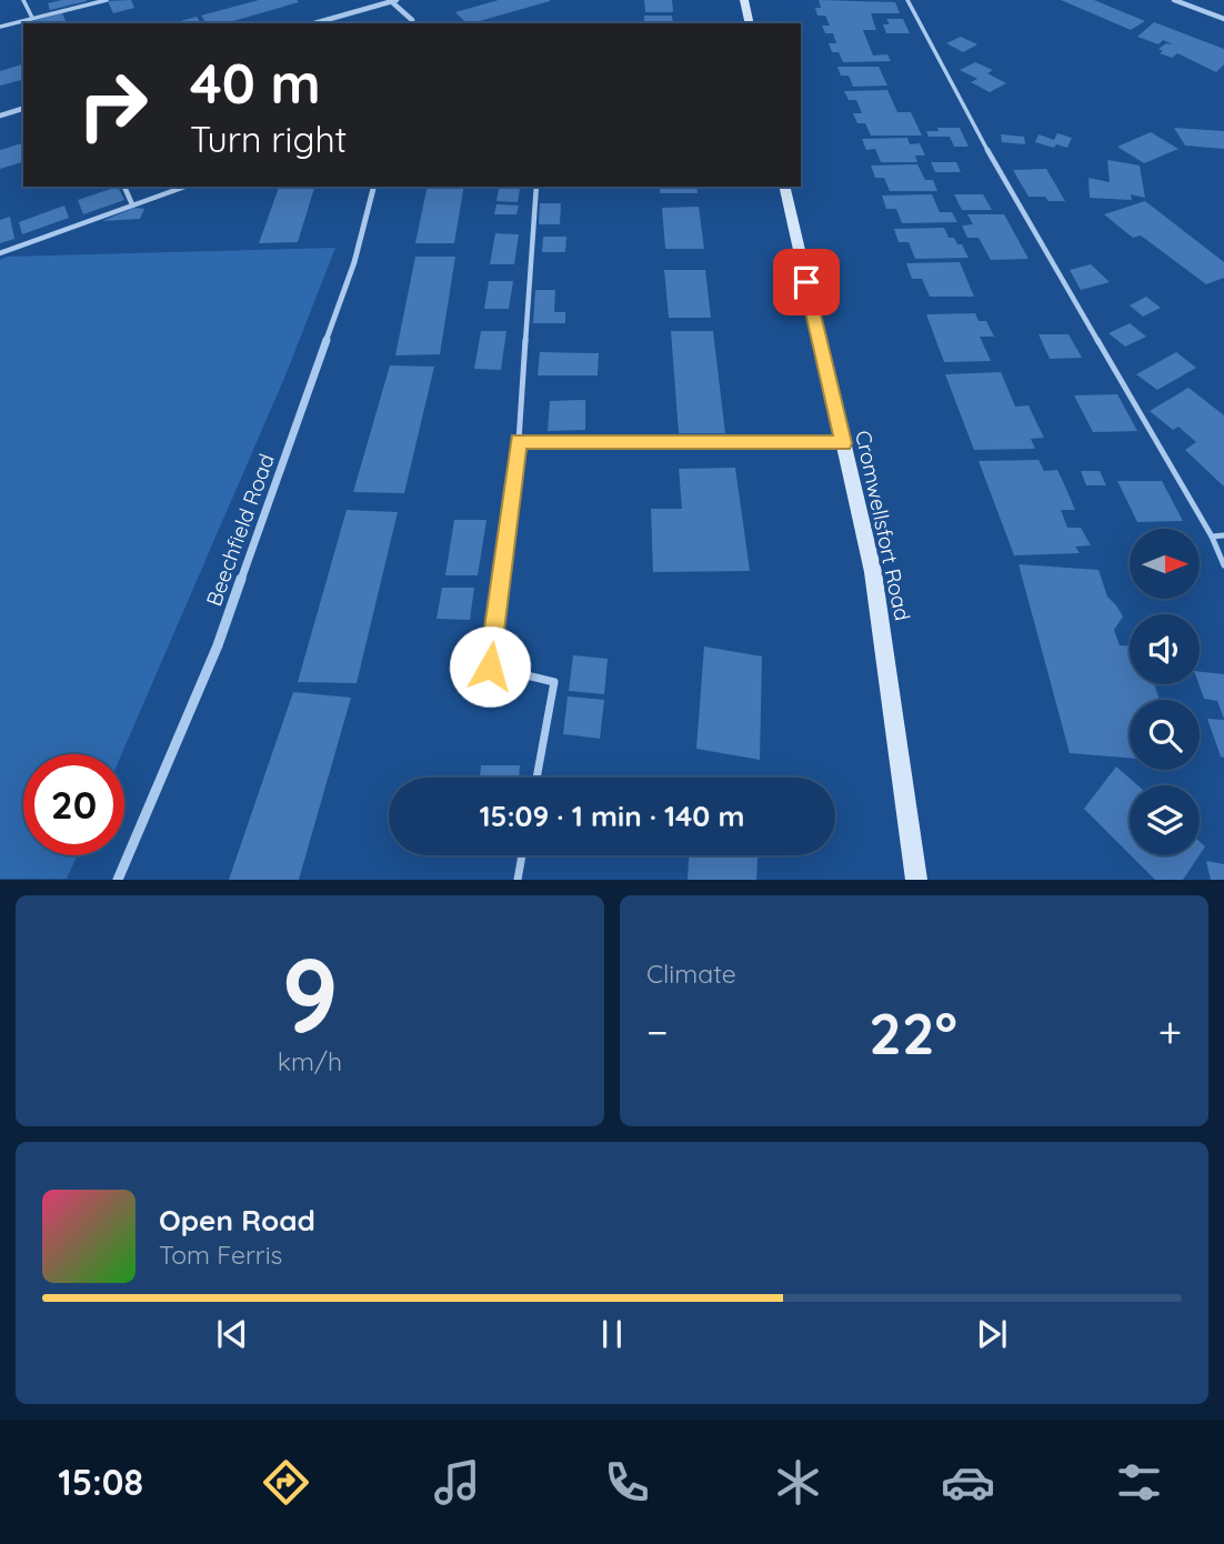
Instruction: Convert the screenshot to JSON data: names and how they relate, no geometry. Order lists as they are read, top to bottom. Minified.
{"streets":{"main road":["Cromwellsfort Road"],"street":["Beechfield Road"]},"north":"right","page":{"turn":["40 m","Turn right"],"limit":"20","trip":"15:09 · 1 min · 140 m","tile":[["9","km/h"],"Climate"],"heat":["−","22°","+"],"song":["Open Road","Tom Ferris"],"tabs":"15:08"}}
